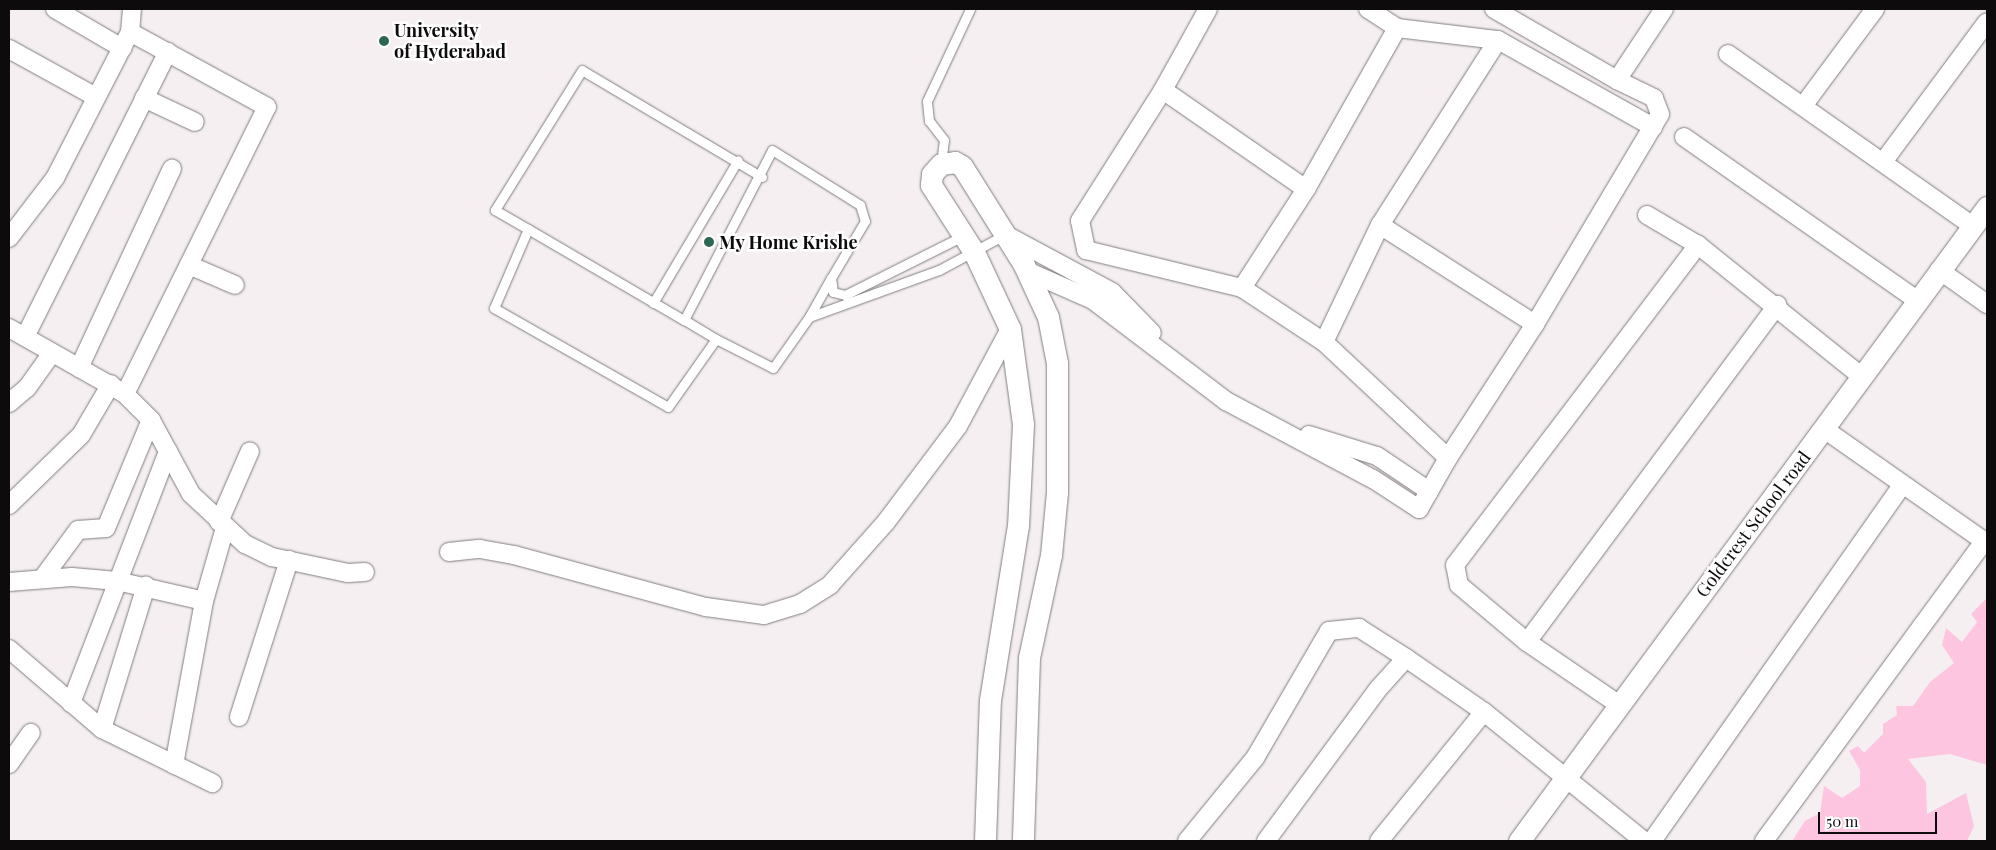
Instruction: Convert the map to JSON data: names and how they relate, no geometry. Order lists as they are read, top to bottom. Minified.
{"streets":{"street":["Goldcrest School road"]},"places":["University of Hyderabad","My Home Krishe"],"scale_bar":"50 m"}
